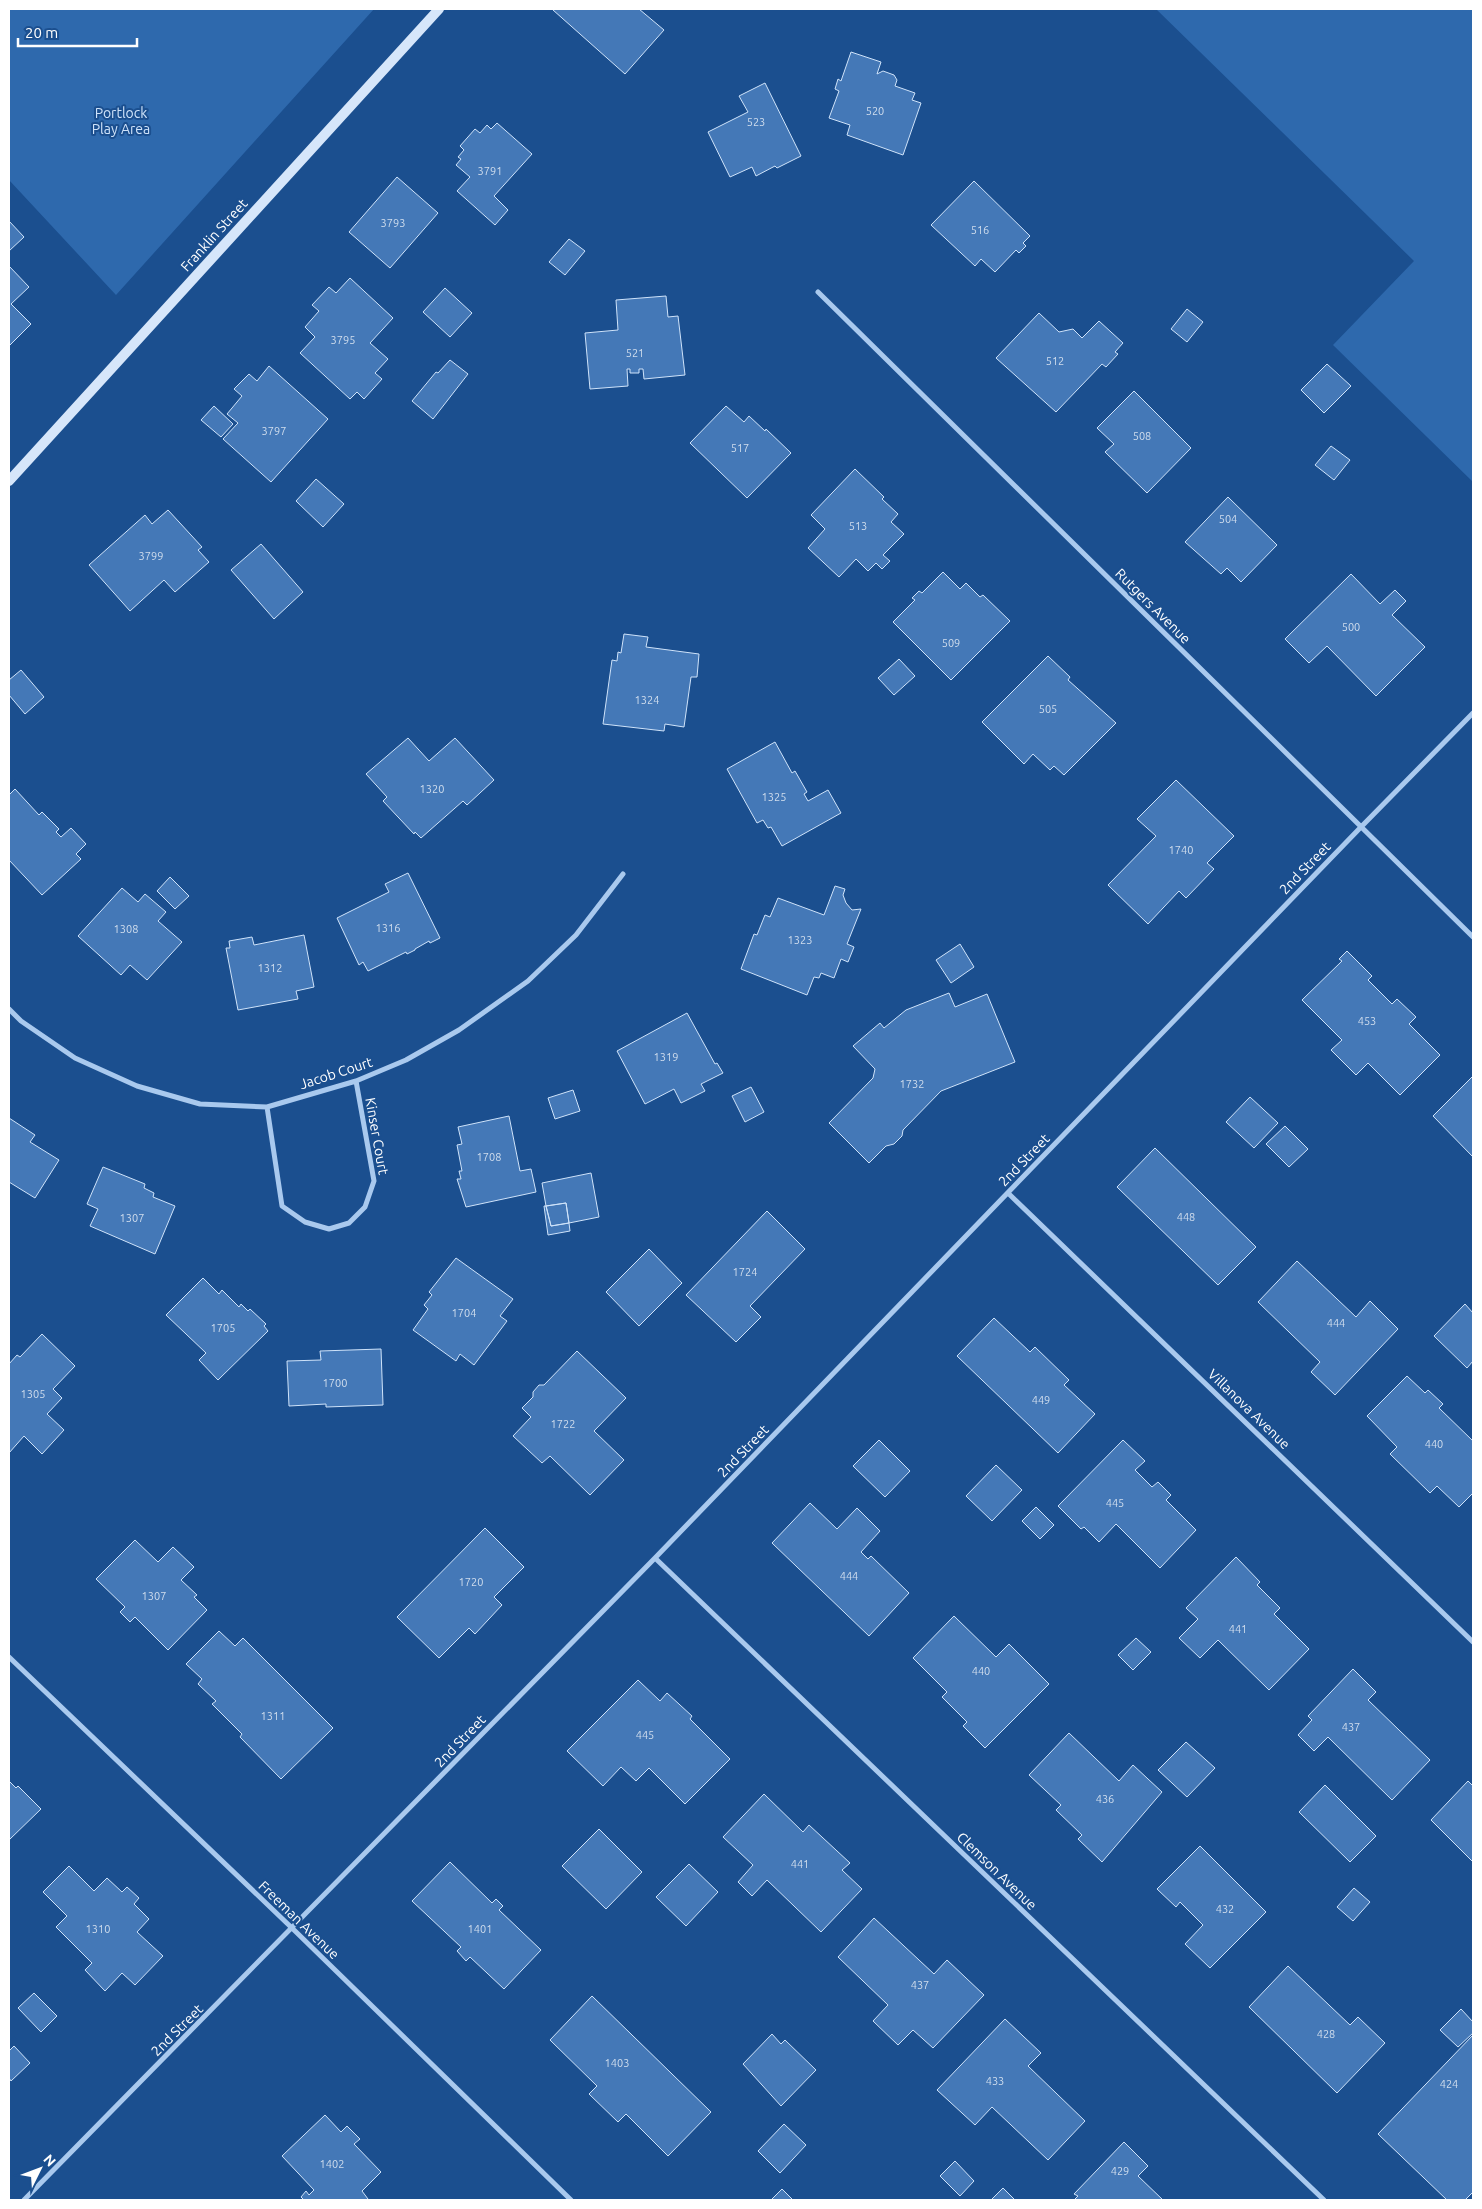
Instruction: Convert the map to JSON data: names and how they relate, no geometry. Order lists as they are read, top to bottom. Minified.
{"streets":{"street":["Franklin Street","Rutgers Avenue","2nd Street","Jacob Court","Kinser Court","Villanova Avenue","Clemson Avenue","Freeman Avenue"]},"crossings":[["Rutgers Avenue","2nd Street"],["2nd Street","Villanova Avenue"],["2nd Street","Clemson Avenue"],["2nd Street","Freeman Avenue"],["Jacob Court","Kinser Court"]],"parks":["Portlock Play Area"],"house_numbers":["520","523","3791","3793","516","3795","521","512","3797","508","517","504","513","3799","500","509","1324","505","1320","1325","1740","1316","1308","1323","1312","453","1319","1732","1708","448","1307","1724","1704","444","1705","1700","1305","449","1722","440","445","444","1720","1307","441","440","1311","437","445","436","441","432","1310","1401","437","428","1403","433","424","1402","429"],"scale_bar":"20 m","north":"top right"}
